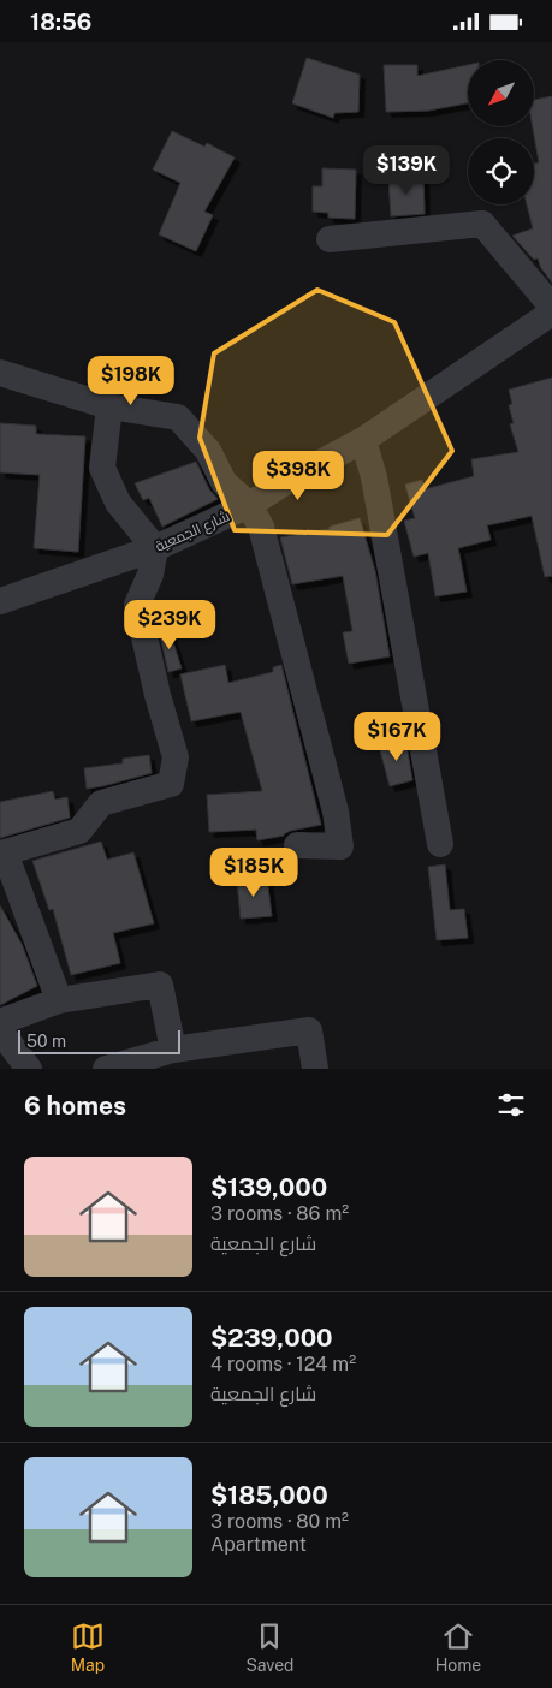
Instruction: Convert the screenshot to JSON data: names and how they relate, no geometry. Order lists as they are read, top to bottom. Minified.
{"streets":{"street":["شارع الجمعية"]},"scale_bar":"50 m","north":"bottom left","page":{"status":"18:56","price":["$139K","$198K","$398K","$239K","$167K","$185K"],"scale":"50 m","heading":"6 homes","list":[{"name":"$139,000","note":"3 rooms · 86 m² · شارع الجمعية"},{"name":"$239,000","note":"4 rooms · 124 m² · شارع الجمعية"},{"name":"$185,000","note":"3 rooms · 80 m² · Apartment"}],"tabs":["Map","Saved","Home"]}}
